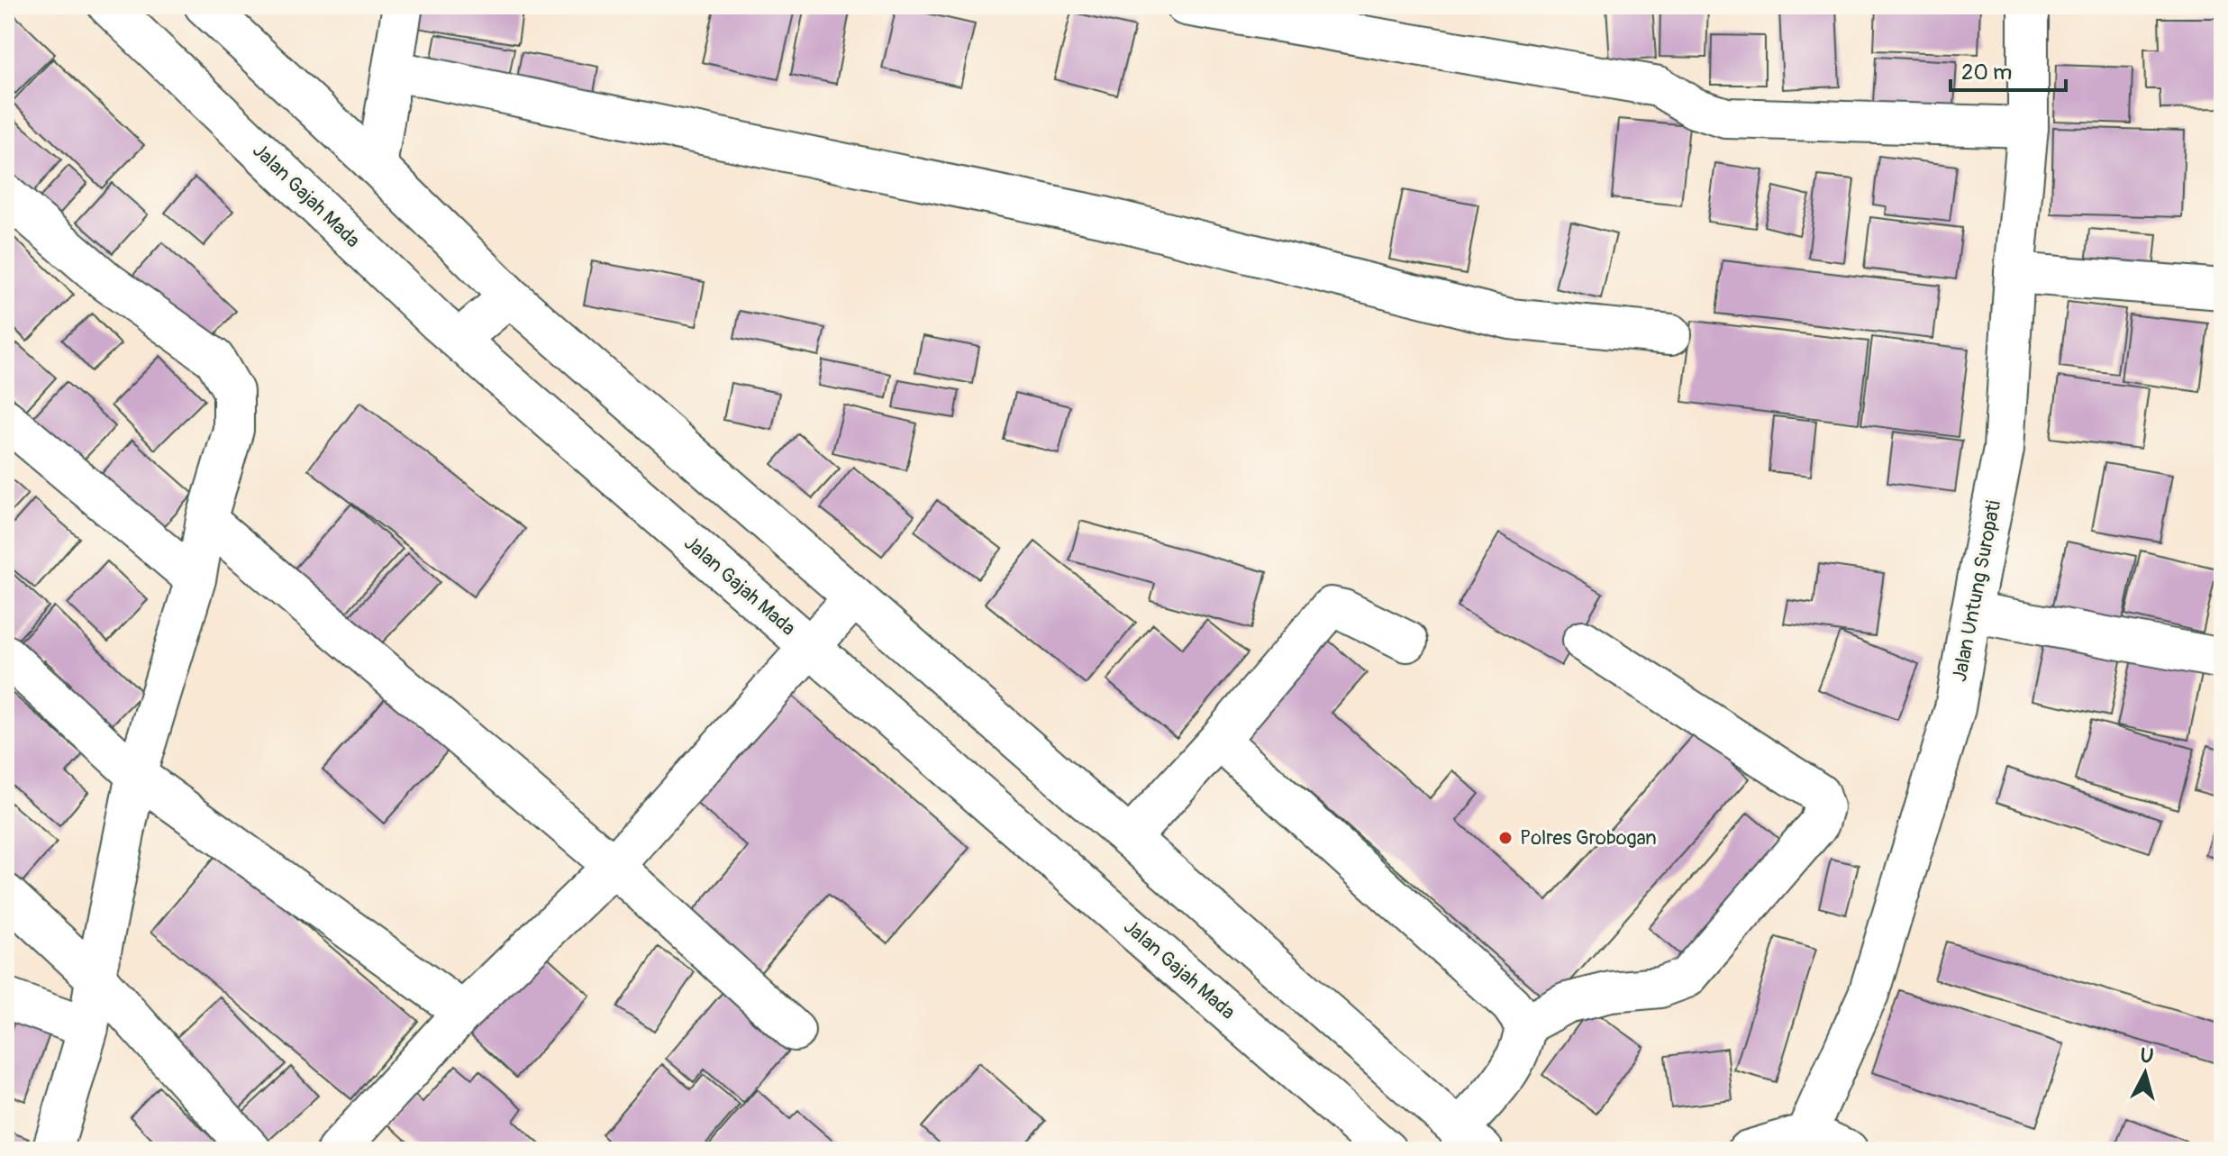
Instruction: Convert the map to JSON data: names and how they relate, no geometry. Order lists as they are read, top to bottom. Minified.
{"streets":{"street":["Jalan Gajah Mada","Jalan Untung Suropati"]},"places":["Polres Grobogan"],"scale_bar":"20 m","north":"top"}
